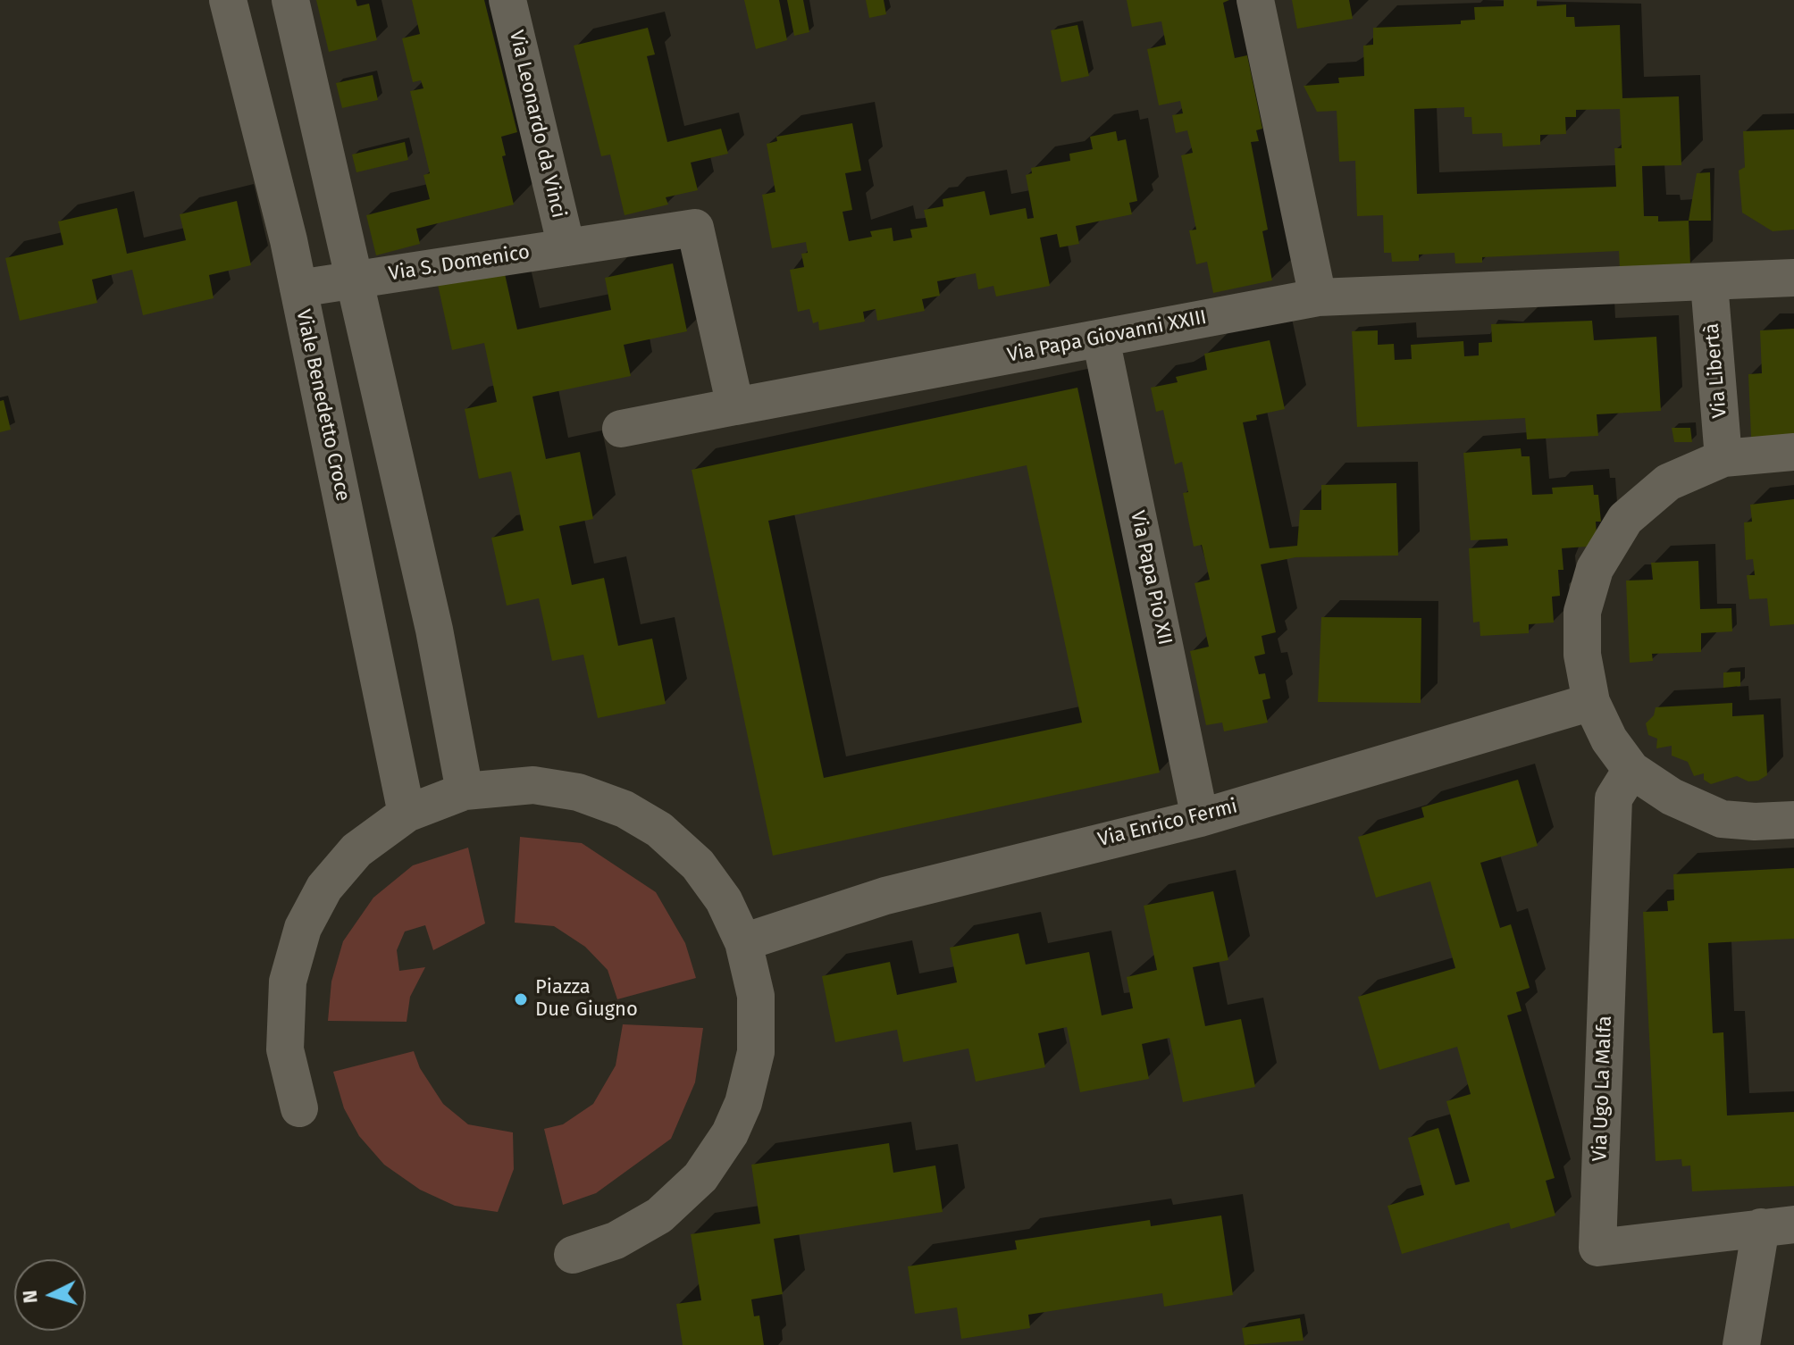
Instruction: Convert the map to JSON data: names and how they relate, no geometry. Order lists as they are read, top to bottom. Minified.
{"streets":{"street":["Via Leonardo da Vinci","Via S. Domenico","Via Papa Giovanni XXIII","Via Libertà","Viale Benedetto Croce","Via Papa Pio XII","Via Enrico Fermi","Via Ugo La Malfa"]},"crossings":[["Via Leonardo da Vinci","Via S. Domenico"],["Via S. Domenico","Viale Benedetto Croce"],["Via Papa Giovanni XXIII","Via Libertà"],["Via Papa Giovanni XXIII","Via Papa Pio XII"],["Via Papa Pio XII","Via Enrico Fermi"]],"places":["Piazza Due Giugno"],"north":"left"}
